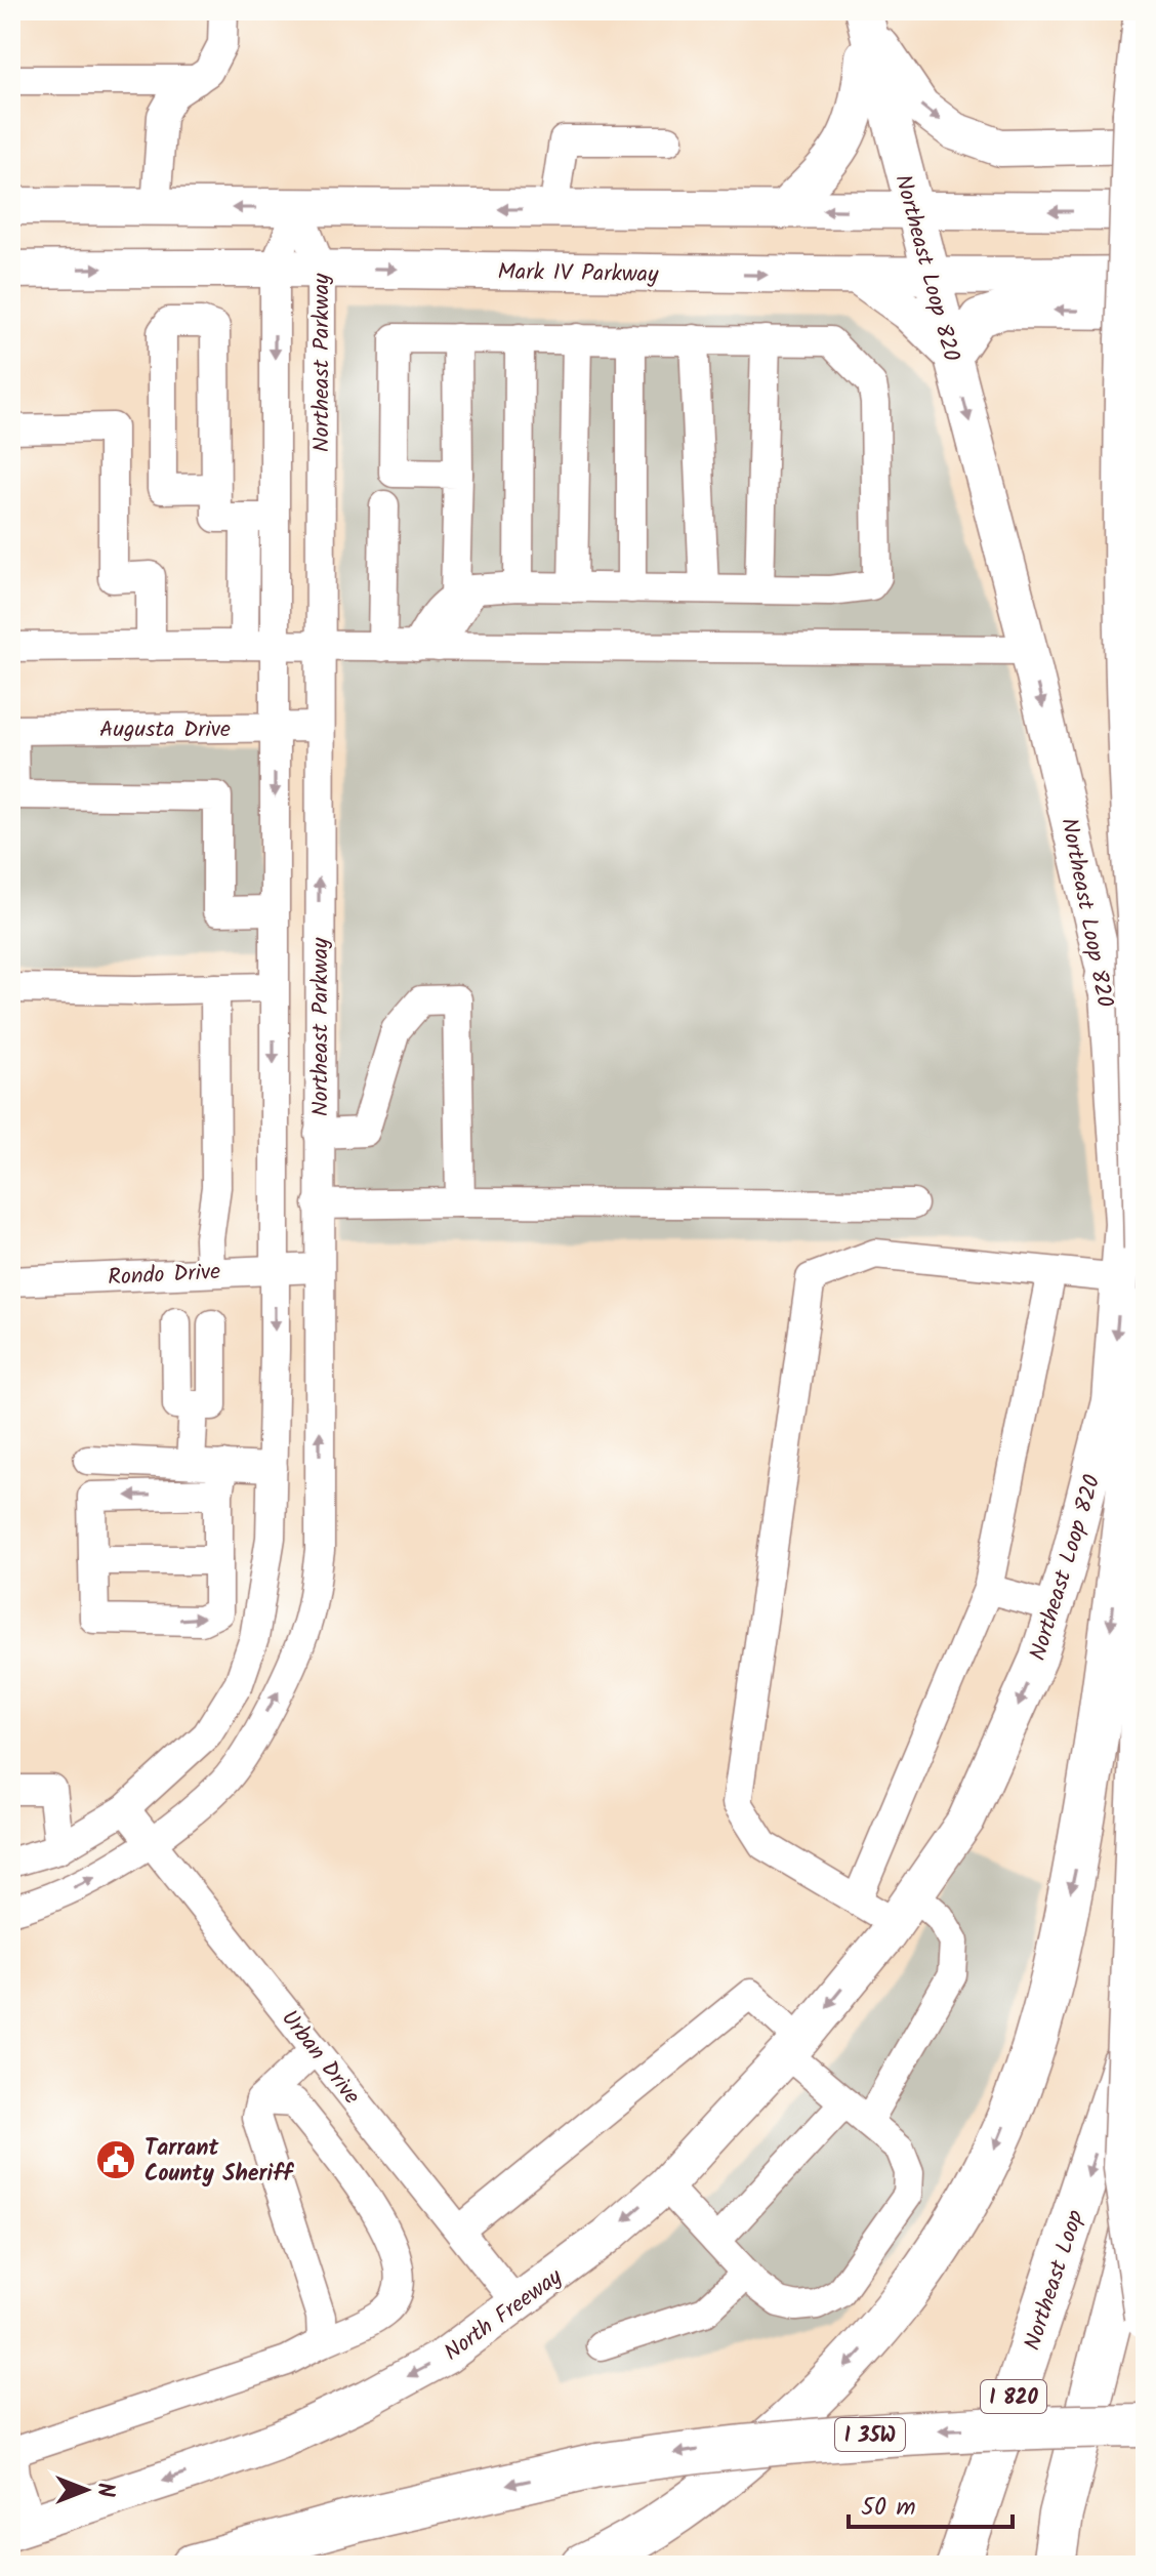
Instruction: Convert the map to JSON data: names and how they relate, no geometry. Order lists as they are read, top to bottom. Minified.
{"streets":{"highway":["Northeast Loop","I 820","I 35W"],"main road":["Northeast Loop 820","Mark IV Parkway","North Freeway"],"street":["Northeast Parkway","Augusta Drive","Rondo Drive","Urban Drive"]},"crossings":[["Northeast Loop 820","Mark IV Parkway"],["Northeast Loop 820","North Freeway"],["Mark IV Parkway","Northeast Parkway"],["Northeast Parkway","Augusta Drive"],["Northeast Parkway","Rondo Drive"],["Northeast Parkway","Urban Drive"],["Urban Drive","North Freeway"]],"one_way":["Northeast Loop 820","North Freeway"],"places":{"public building":["Tarrant County Sheriff"]},"scale_bar":"50 m","north":"right"}
